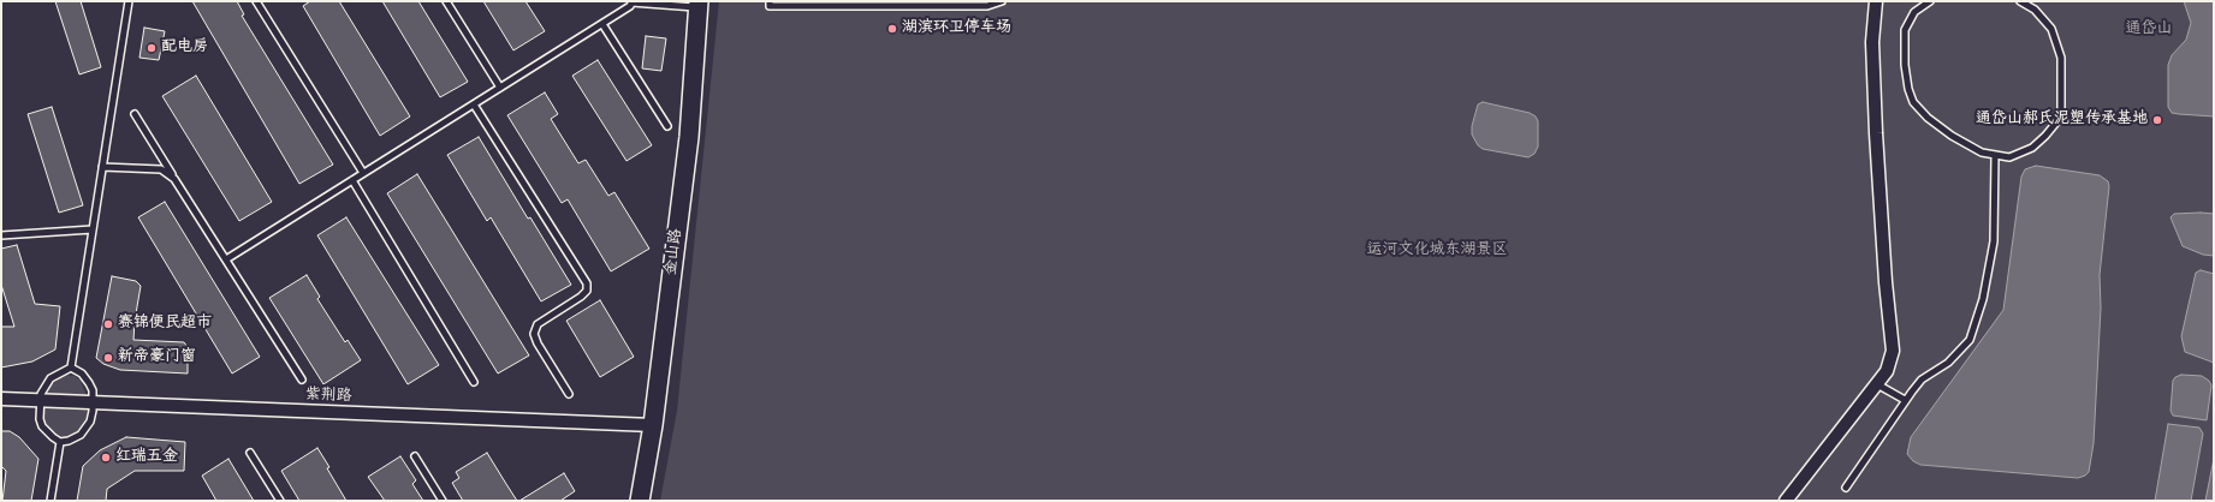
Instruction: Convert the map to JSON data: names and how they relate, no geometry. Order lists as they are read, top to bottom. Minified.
{"streets":{"street":["金山路","紫荆路"]},"crossings":[["金山路","紫荆路"]],"parks":["通岱山","运河文化城东湖景区"],"places":["湖滨环卫停车场","配电房","通岱山郝氏泥塑传承基地","赛锦便民超市","新帝豪门窗","红瑞五金"]}
